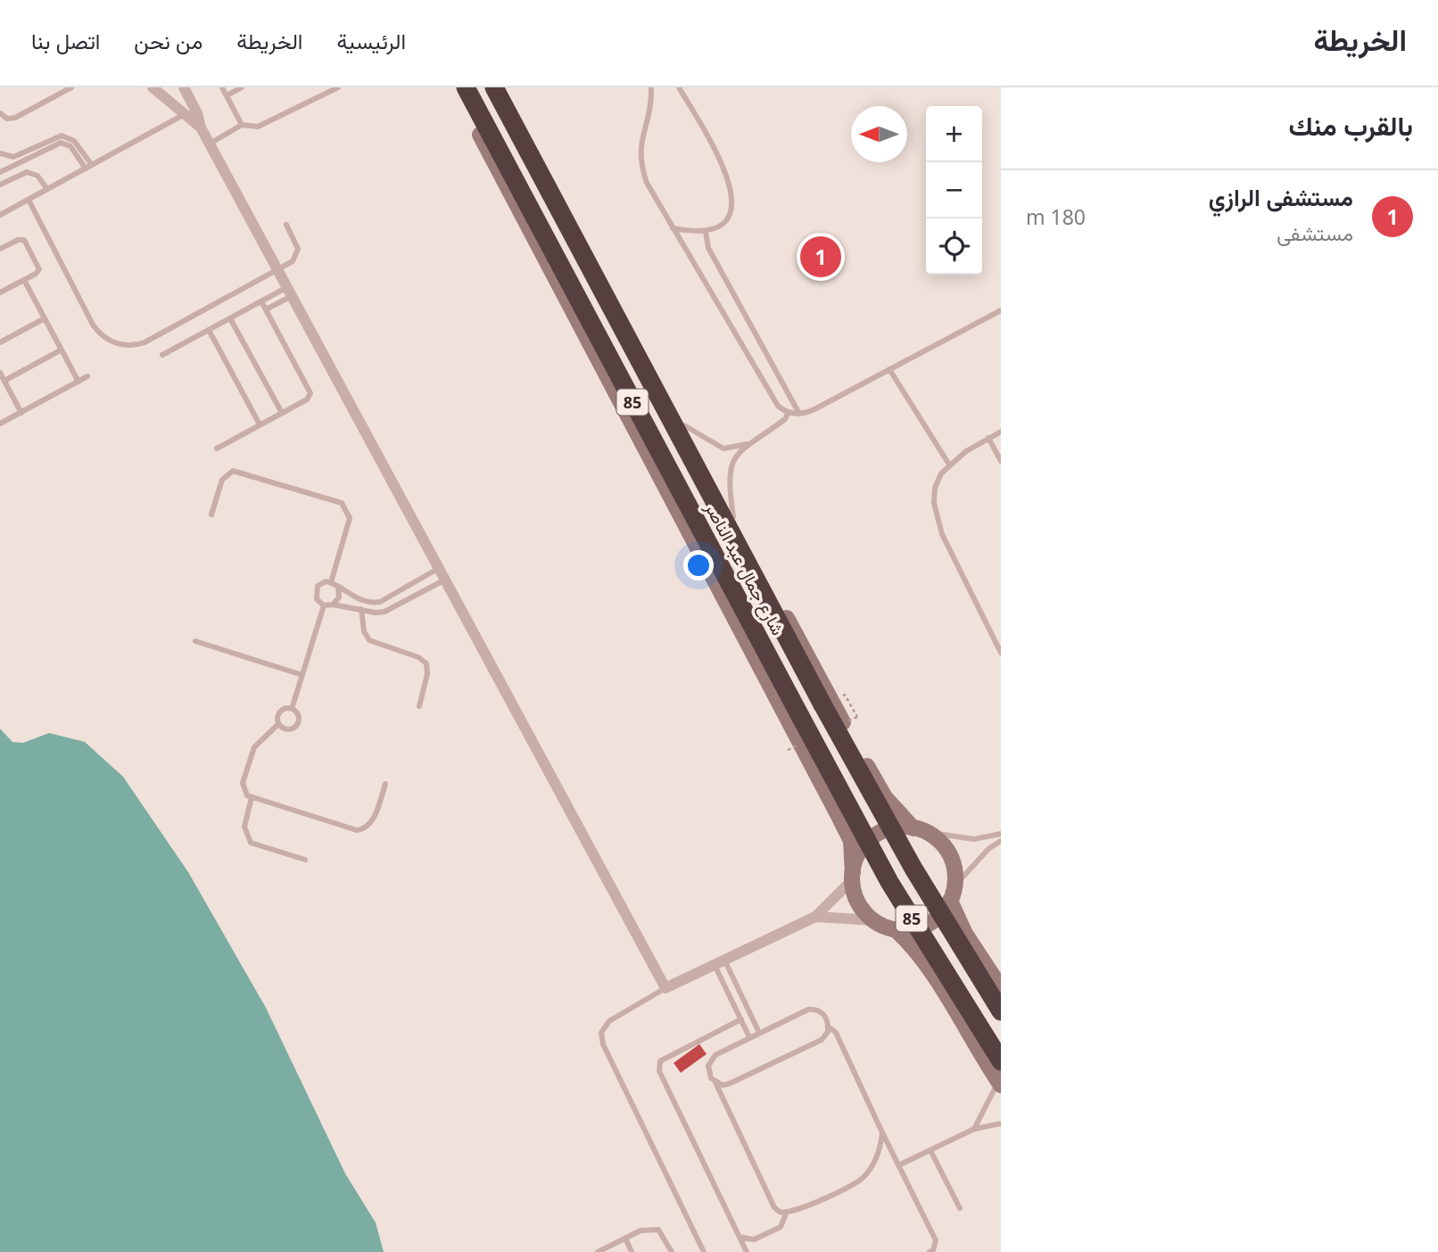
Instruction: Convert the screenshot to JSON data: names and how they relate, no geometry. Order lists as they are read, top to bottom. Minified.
{"streets":{"highway":["85","شارع جمال عبد الناصر"]},"north":"left","page":{"header":"الخريطة","nav":["الرئيسية","الخريطة","من نحن","اتصل بنا"],"heading":"بالقرب منك","map_buttons":["+","−"],"list":[{"mark":"1","name":"مستشفى الرازي","note":"مستشفى","value":"180 m"}],"pins":"1"}}
